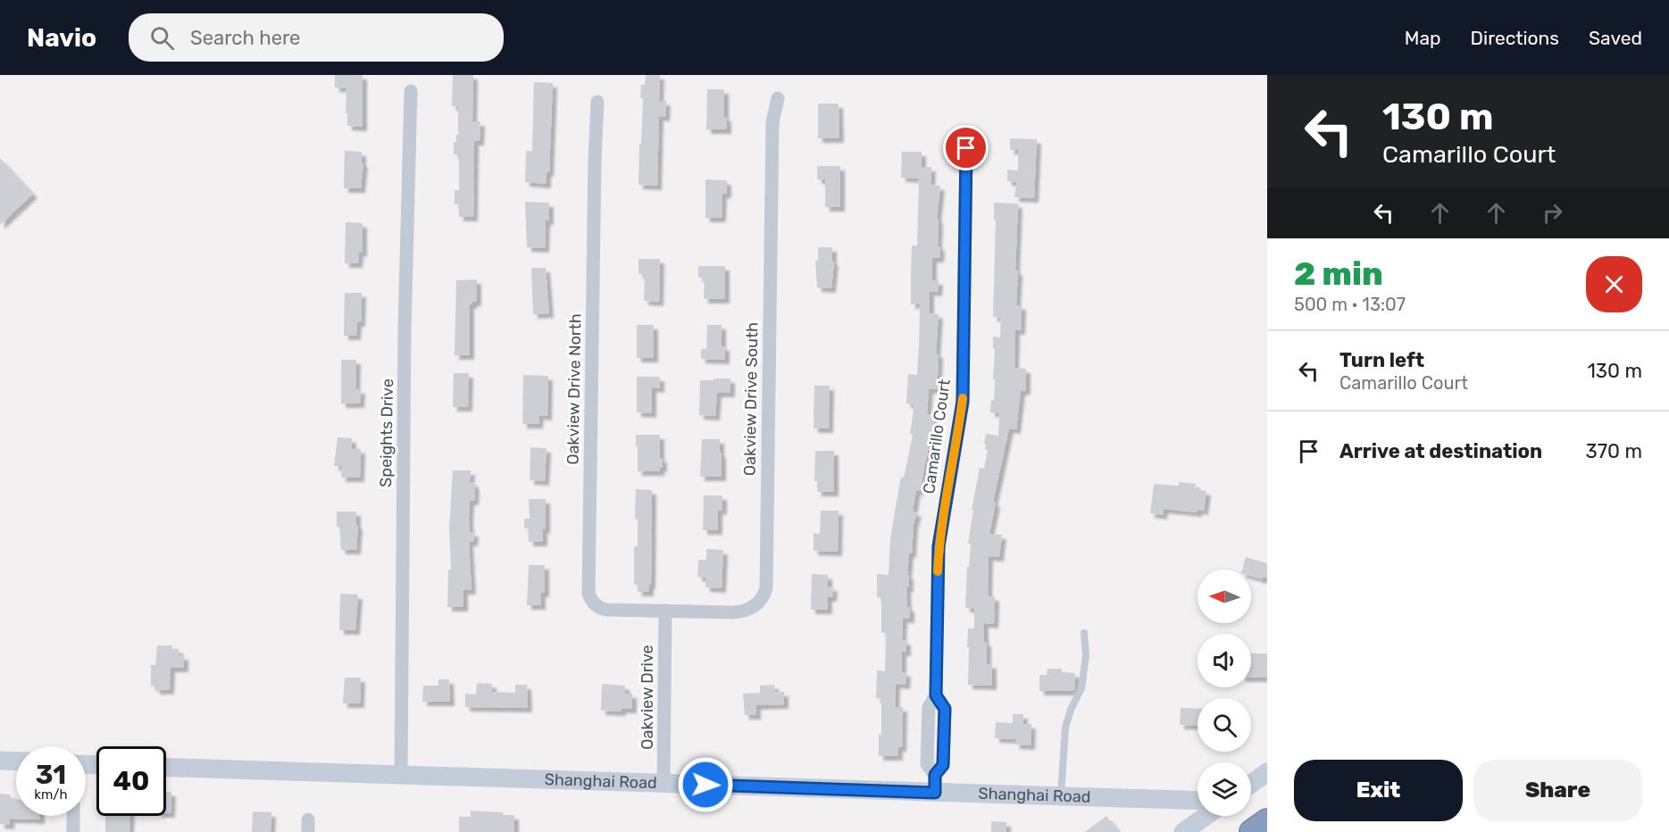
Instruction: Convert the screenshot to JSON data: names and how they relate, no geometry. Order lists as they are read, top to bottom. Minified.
{"streets":{"street":["Oakview Drive North","Oakview Drive South","Speights Drive","Camarillo Court","Oakview Drive","Shanghai Road"]},"crossings":[["Oakview Drive North","Oakview Drive South"],["Oakview Drive North","Oakview Drive"],["Oakview Drive South","Oakview Drive"],["Speights Drive","Shanghai Road"],["Camarillo Court","Shanghai Road"],["Oakview Drive","Shanghai Road"]],"north":"left","page":{"header":"Navio","search":"Search here","nav":["Map","Directions","Saved"],"turn":["130 m","Camarillo Court"],"heading":["2 min","500 m · 13:07"],"list":[{"name":"Turn left","note":"Camarillo Court","value":"130 m"},{"name":"Arrive at destination","value":"370 m"}],"speed":"31 km/h","limit":"40","buttons":["Exit","Share"]}}
